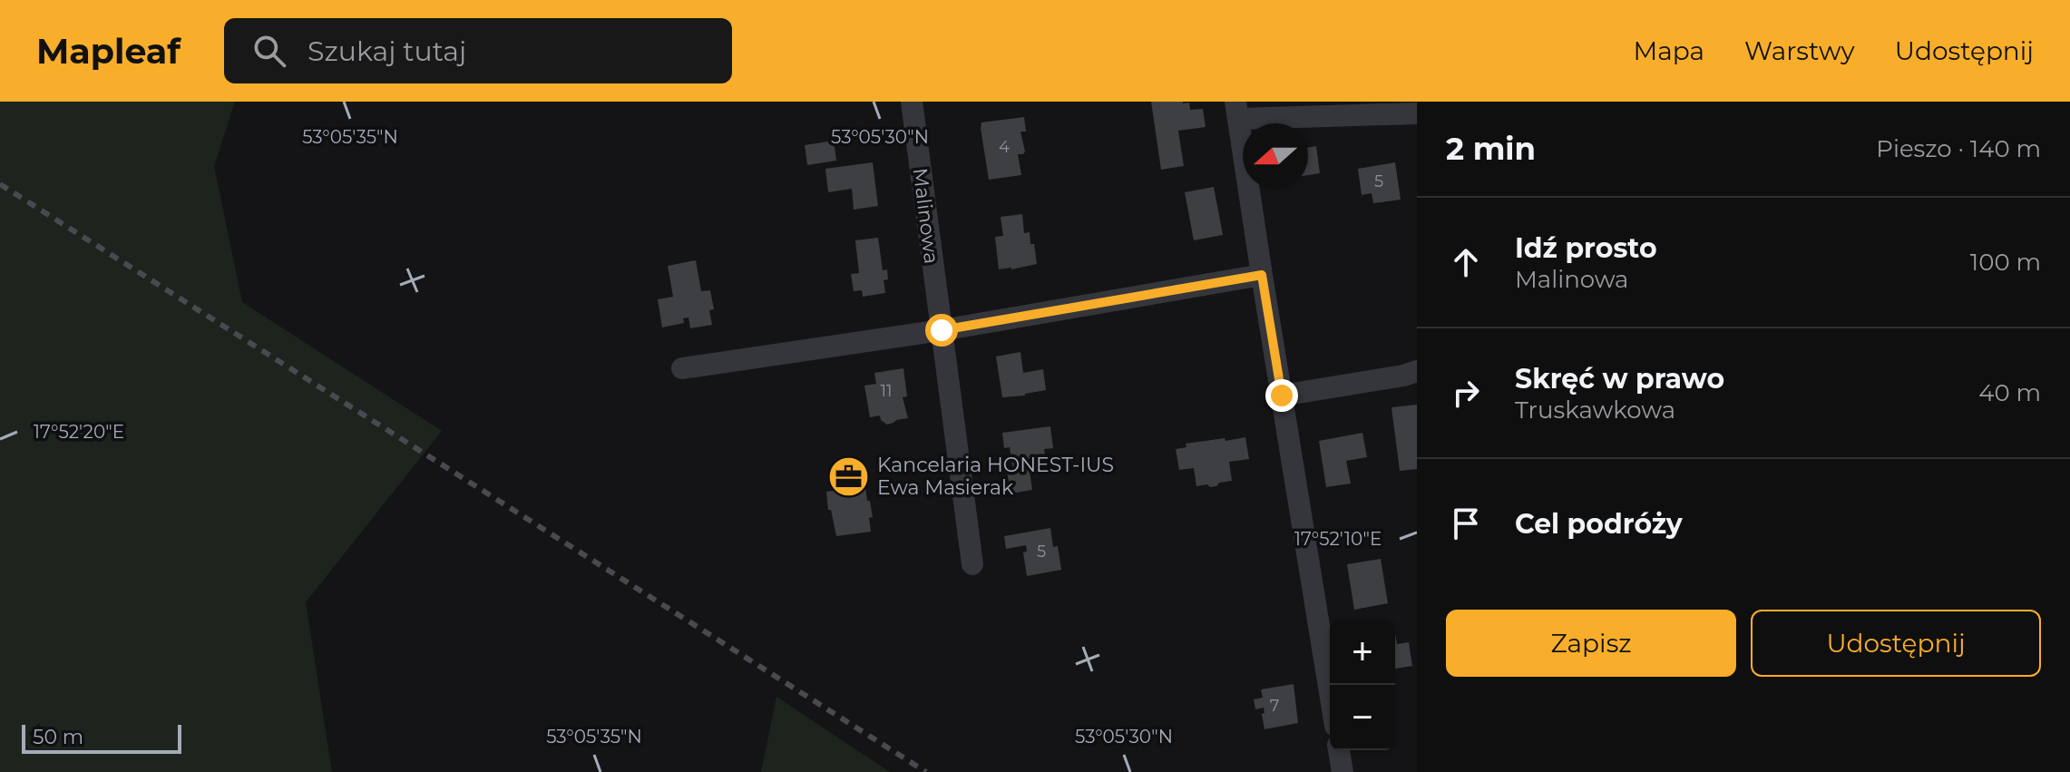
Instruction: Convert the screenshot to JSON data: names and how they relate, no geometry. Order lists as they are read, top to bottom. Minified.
{"streets":{"street":["Malinowa"]},"places":{"office":["Kancelaria HONEST-IUS Ewa Masierak"]},"house_numbers":["4","5","11","5","7"],"scale_bar":"50 m","north":"left","page":{"header":"Mapleaf","search":"Szukaj tutaj","nav":["Mapa","Warstwy","Udostępnij"],"heading":["2 min","Pieszo · 140 m"],"list":[["Idź prosto","Malinowa","100 m"],["Skręć w prawo","Truskawkowa","40 m"],"Cel podróży"],"buttons":["Zapisz","Udostępnij"],"map_buttons":["+","−"],"scale":"50 m"},"coordinates":["53°05'35\"N","53°05'30\"N","17°52'20\"E","17°52'10\"E"]}
